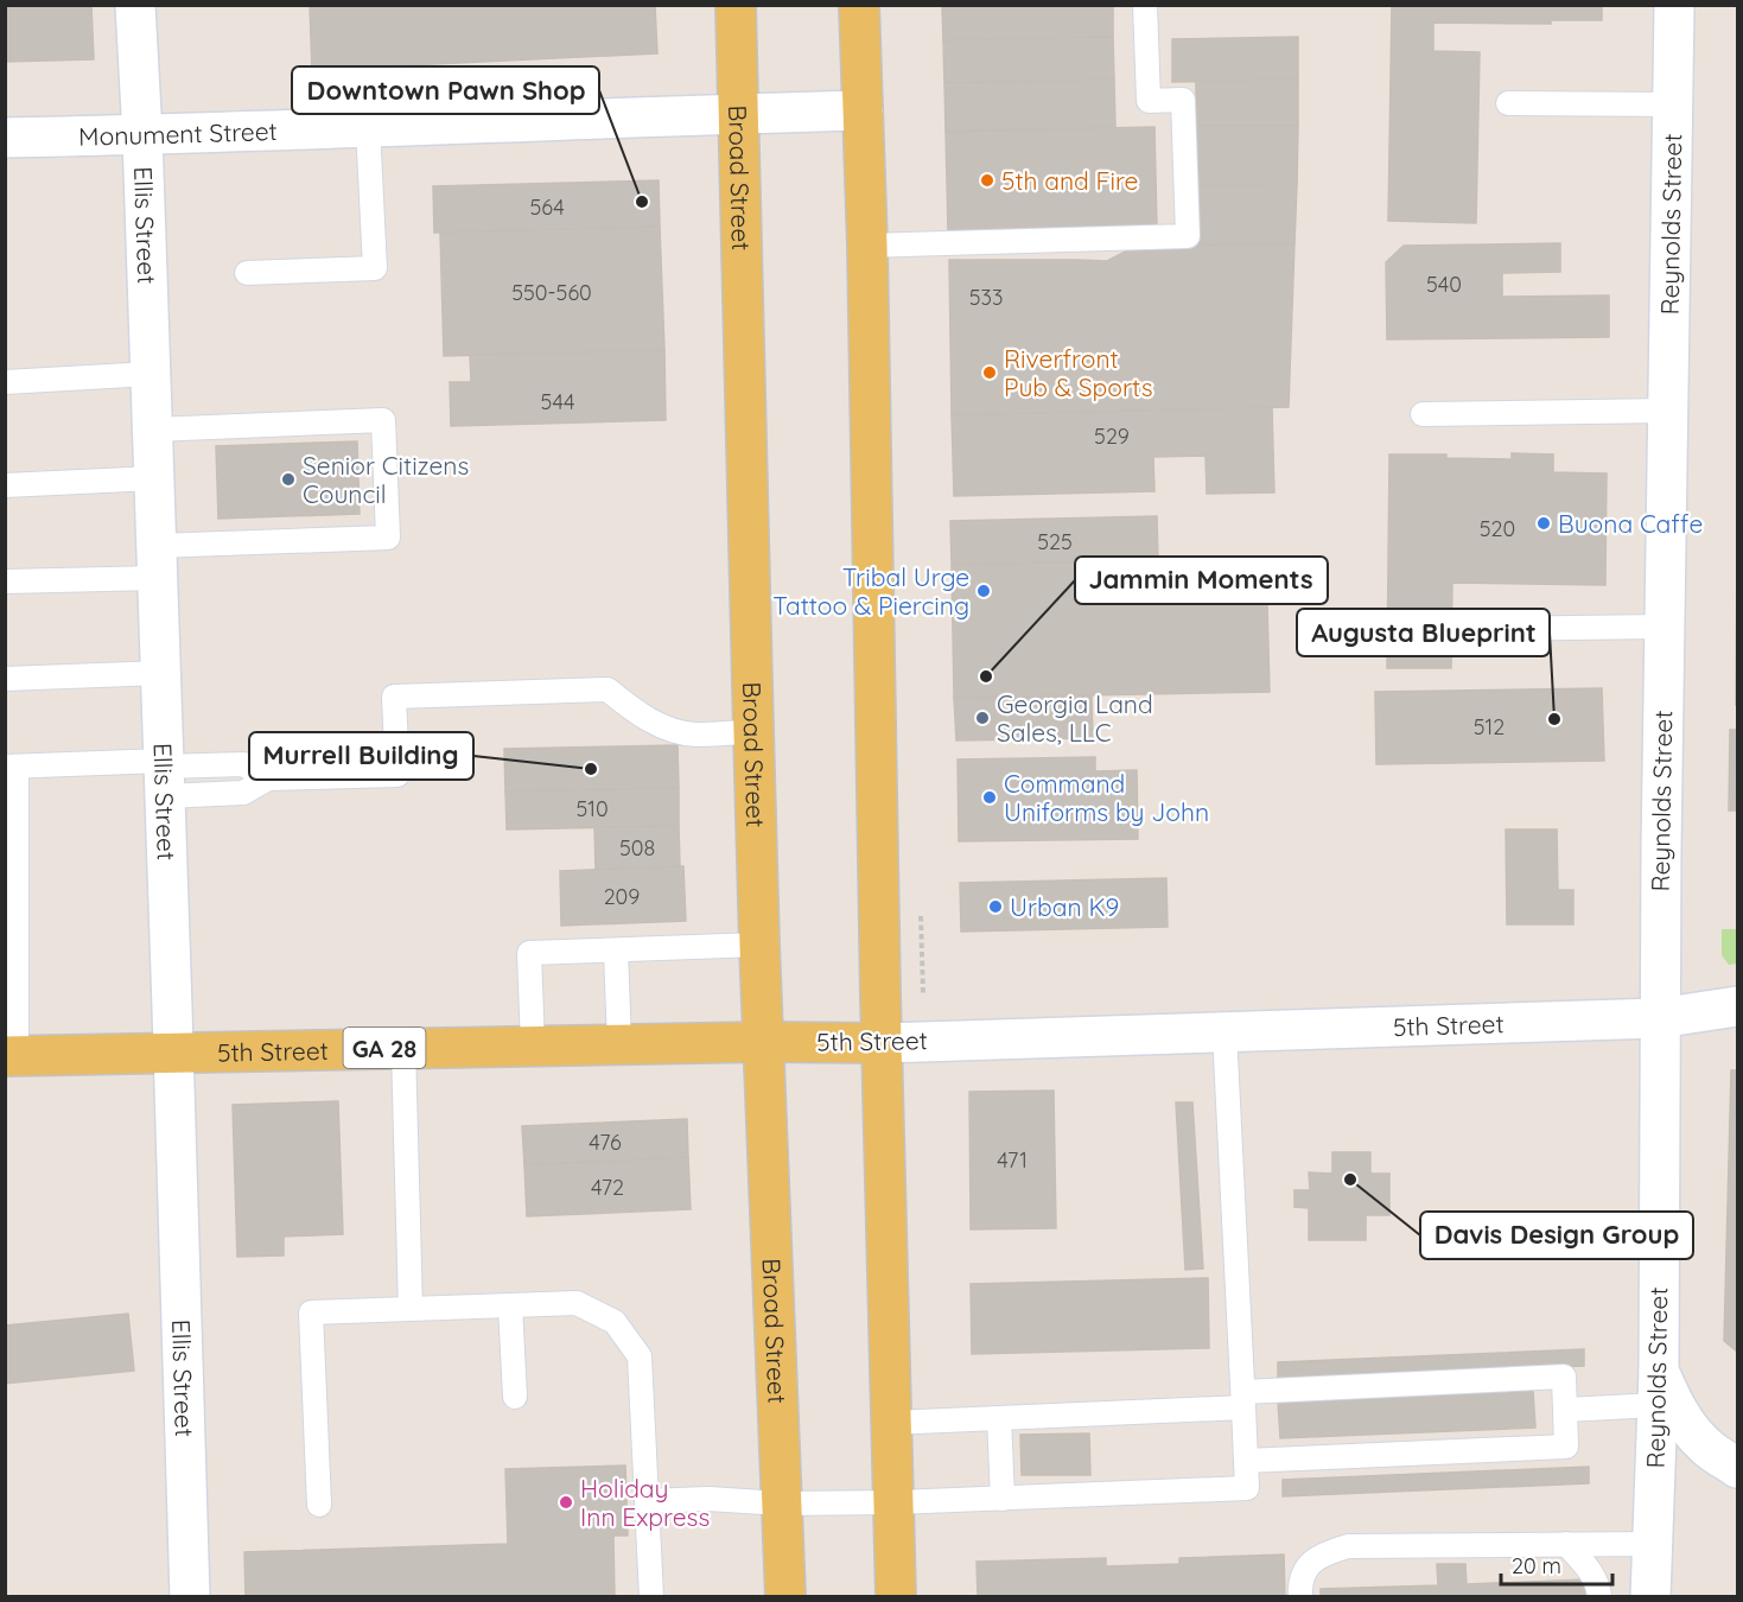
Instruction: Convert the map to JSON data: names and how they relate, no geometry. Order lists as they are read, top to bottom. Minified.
{"streets":{"main road":["Broad Street","5th Street","GA 28"],"street":["Monument Street","Ellis Street","Reynolds Street"]},"crossings":[["Monument Street","Broad Street"],["Monument Street","Ellis Street"],["Broad Street","5th Street"],["Ellis Street","5th Street"],["Reynolds Street","5th Street"]],"places":["5th and Fire","Downtown Pawn Shop","Riverfront Pub & Sports","Senior Citizens Council","Buona Caffe","Tribal Urge Tattoo & Piercing","Jammin Moments","Georgia Land Sales, LLC","Augusta Blueprint","Murrell Building","Command Uniforms by John","Urban K9","Davis Design Group","Holiday Inn Express"],"house_numbers":["564","540","550-560","533","544","529","520","525","512","510","508","209","476","471","472"],"scale_bar":"20 m"}
